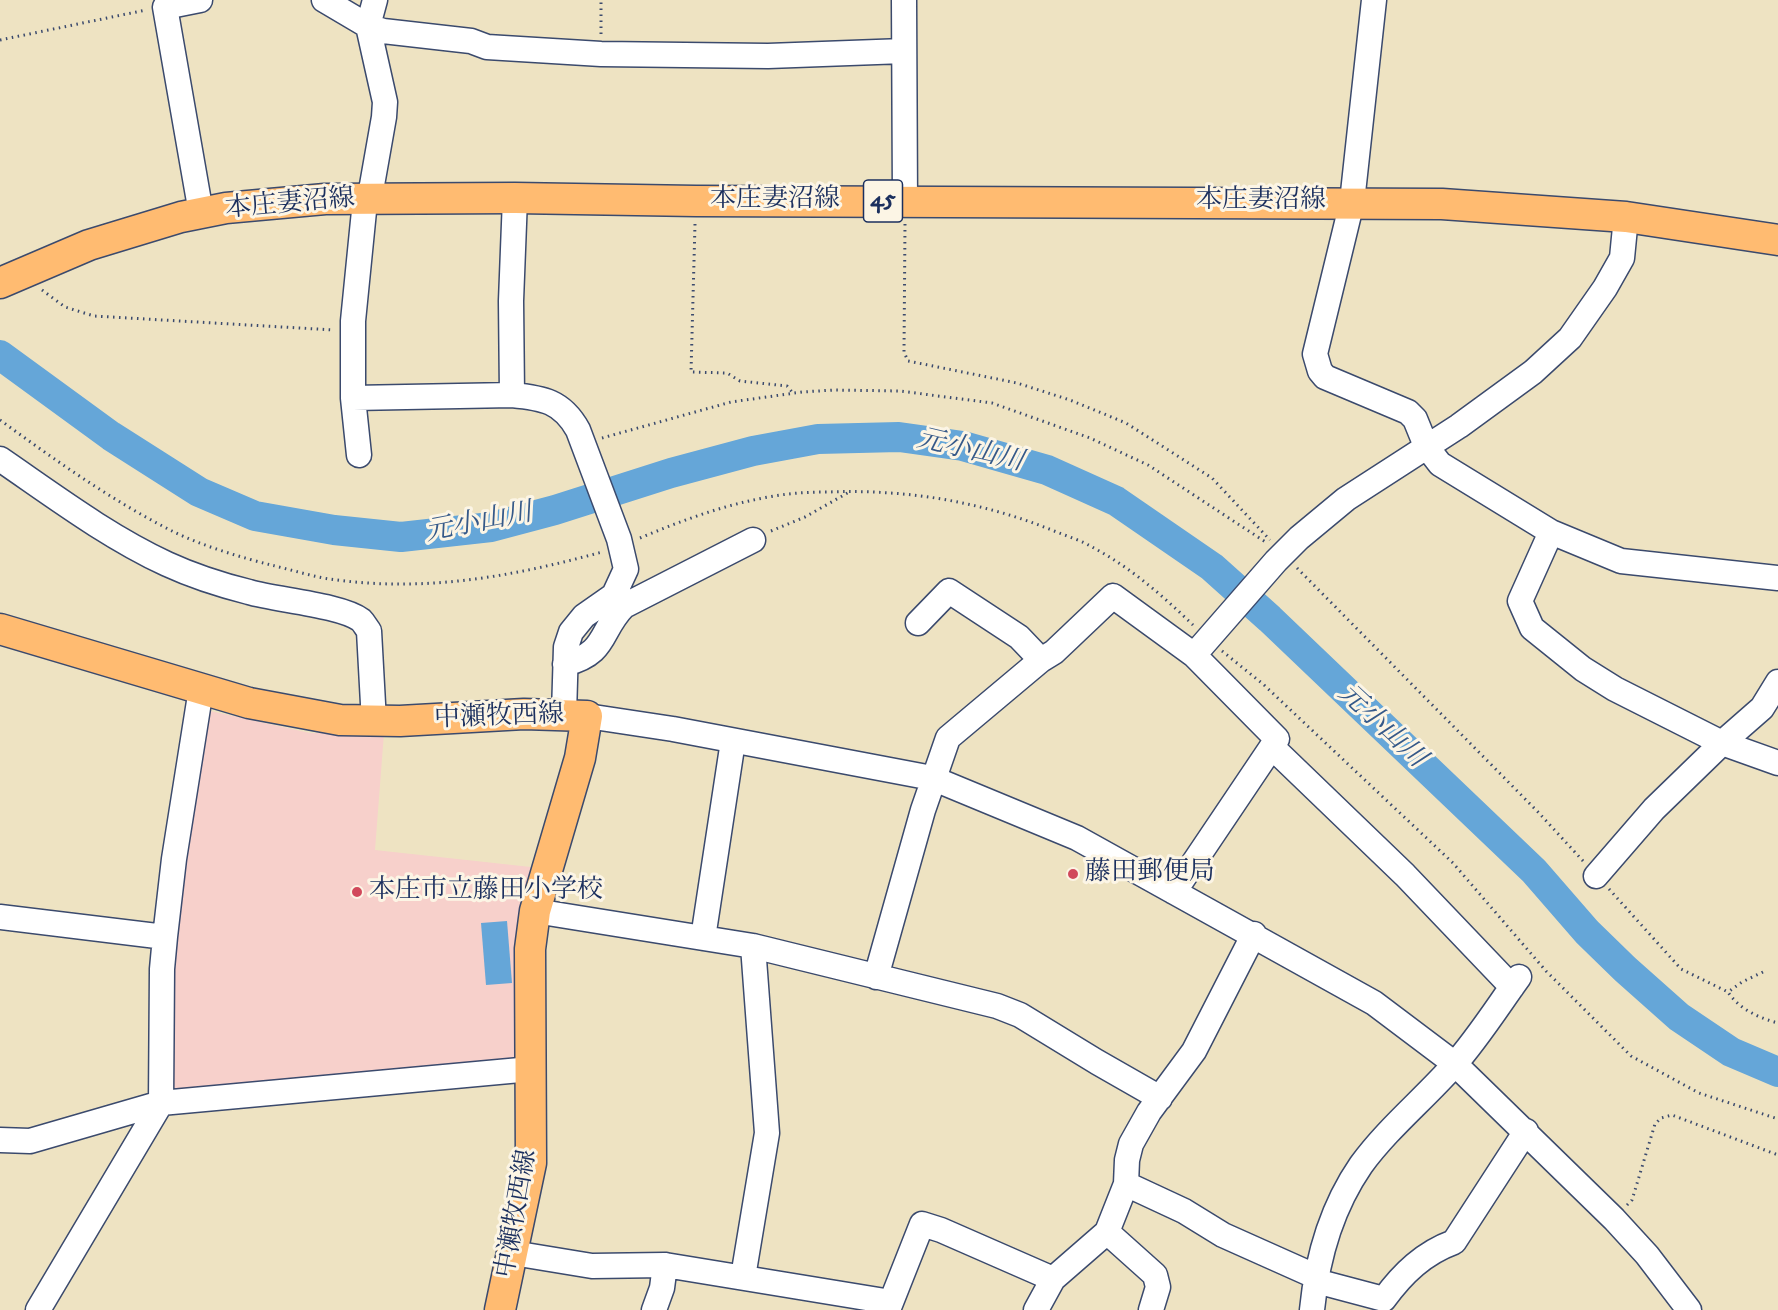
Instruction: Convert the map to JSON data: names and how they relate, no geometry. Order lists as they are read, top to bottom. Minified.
{"streets":{"main road":["本庄妻沼線","45","中瀬牧西線"]},"water":["元小山川"],"places":["藤田郵便局","本庄市立藤田小学校"]}
